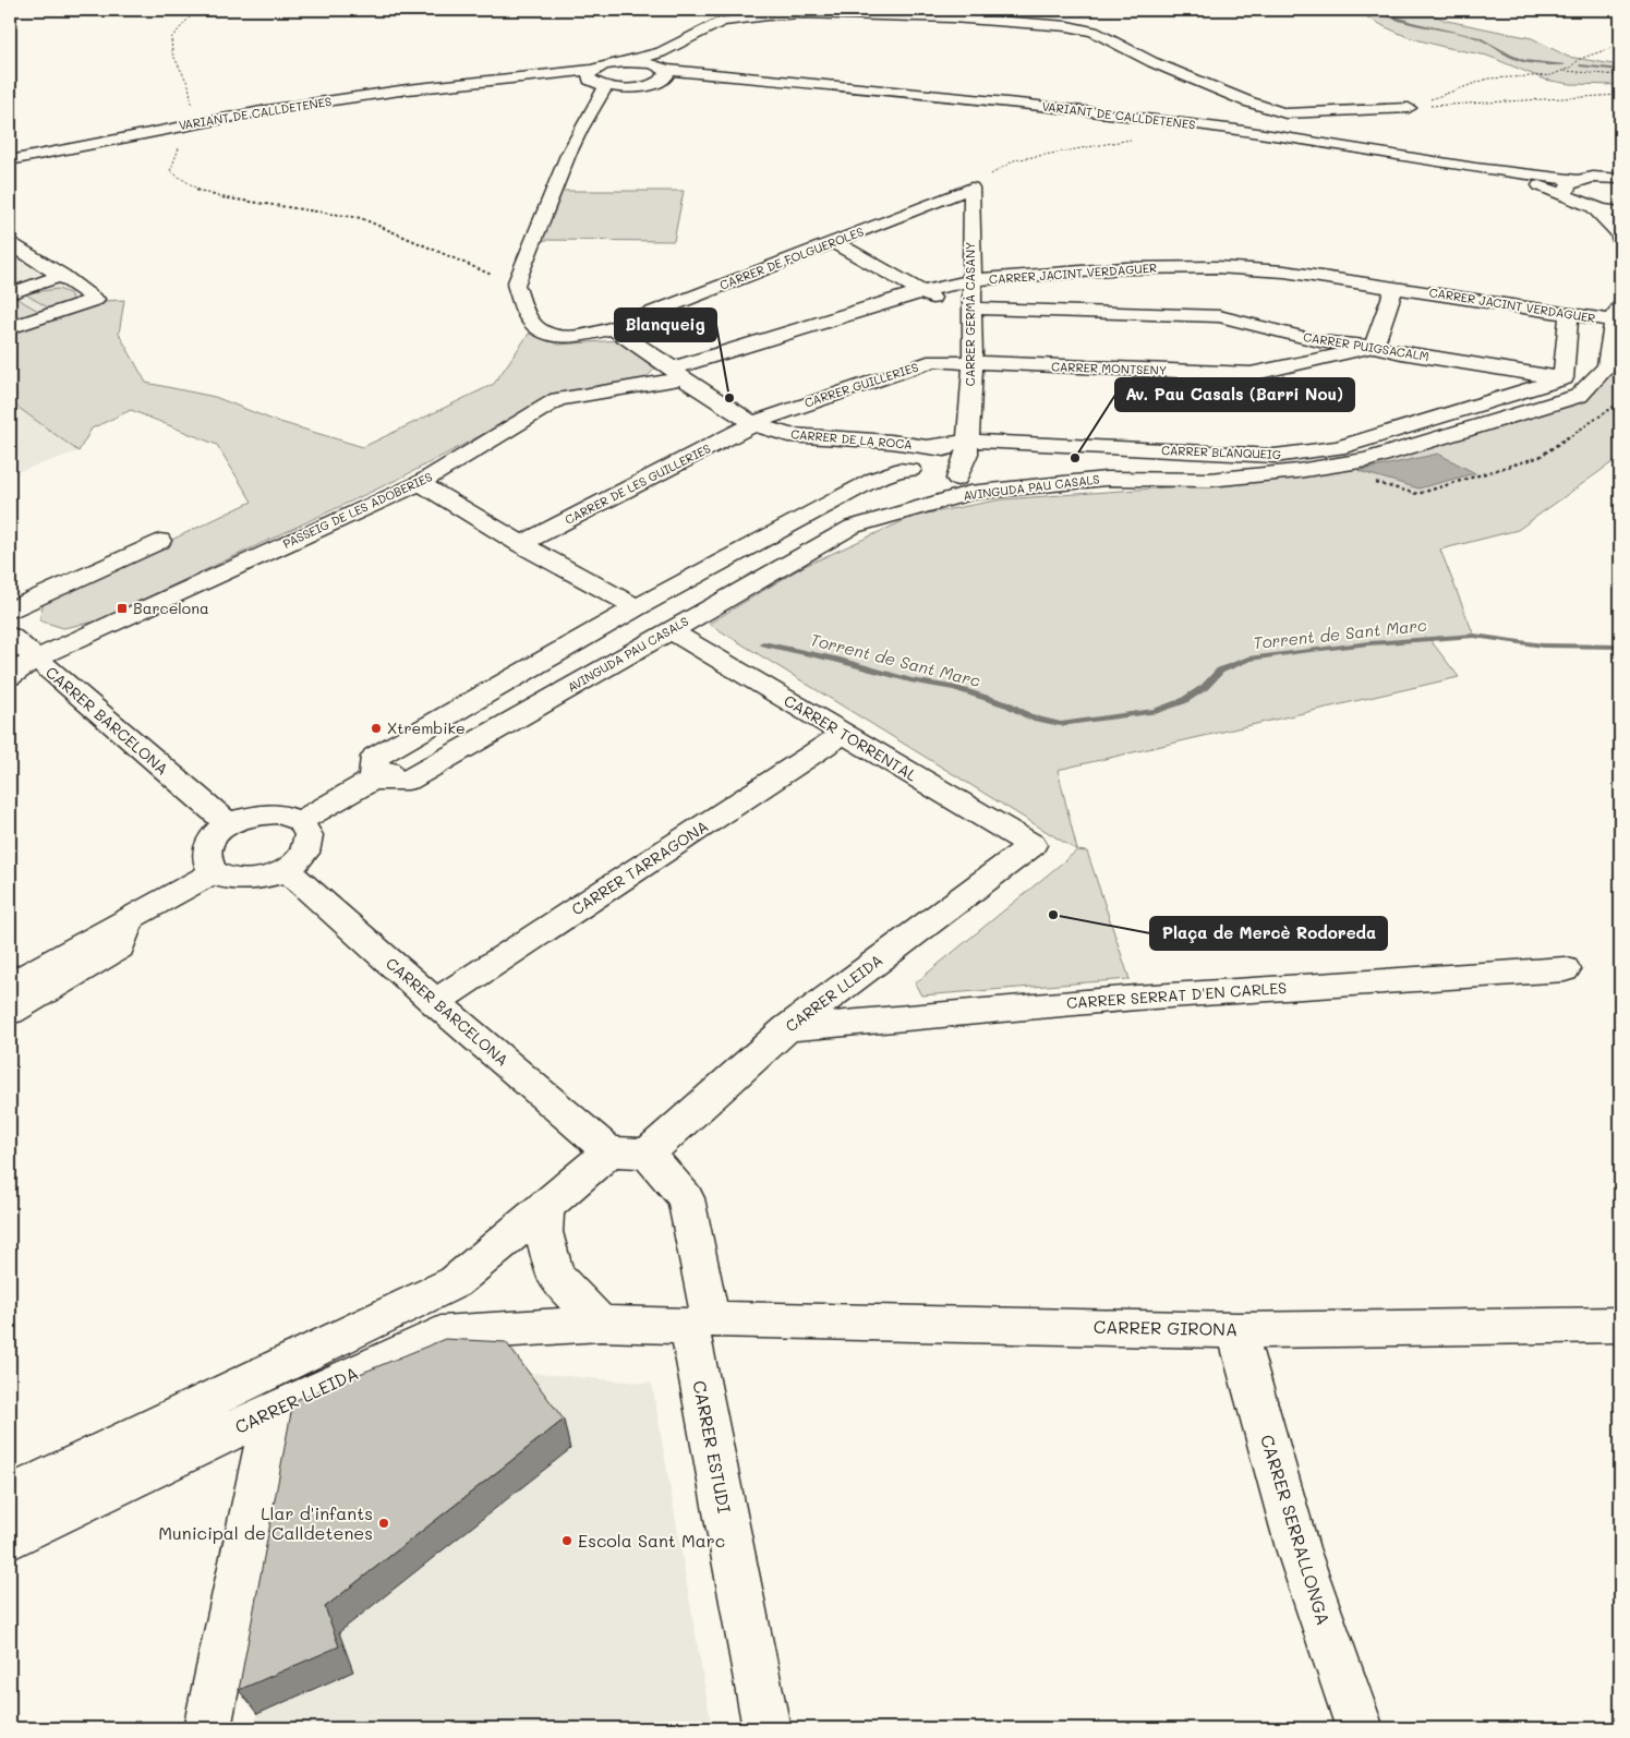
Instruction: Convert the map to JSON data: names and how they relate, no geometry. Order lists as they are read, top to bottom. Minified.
{"streets":{"street":["VARIANT DE CALLDETENES","CARRER DE FOLGUEROLES","CARRER JACINT VERDAGUER","CARRER GERMÀ CASANY","CARRER PUIGSACALM","CARRER MONTSENY","CARRER GUILLERIES","CARRER DE LA ROCA","CARRER BLANQUEIG","CARRER DE LES GUILLERIES","AVINGUDA PAU CASALS","PASSEIG DE LES ADOBERIES","CARRER BARCELONA","CARRER TORRENTAL","CARRER TARRAGONA","CARRER LLEIDA","CARRER SERRAT D'EN CARLES","CARRER GIRONA","CARRER ESTUDI","CARRER SERRALLONGA"]},"crossings":[["CARRER DE FOLGUEROLES","CARRER GERMÀ CASANY"],["CARRER DE FOLGUEROLES","CARRER DE LA ROCA"],["CARRER JACINT VERDAGUER","CARRER GERMÀ CASANY"],["CARRER JACINT VERDAGUER","CARRER DE LA ROCA"],["CARRER JACINT VERDAGUER","PASSEIG DE LES ADOBERIES"],["CARRER GERMÀ CASANY","CARRER PUIGSACALM"],["CARRER GERMÀ CASANY","CARRER MONTSENY"],["CARRER GERMÀ CASANY","CARRER GUILLERIES"],["CARRER GERMÀ CASANY","CARRER BLANQUEIG"],["CARRER GERMÀ CASANY","AVINGUDA PAU CASALS"],["CARRER PUIGSACALM","CARRER MONTSENY"],["CARRER PUIGSACALM","CARRER BLANQUEIG"],["CARRER MONTSENY","CARRER GUILLERIES"],["CARRER GUILLERIES","CARRER DE LA ROCA"],["CARRER GUILLERIES","CARRER DE LES GUILLERIES"],["CARRER DE LA ROCA","CARRER DE LES GUILLERIES"],["CARRER DE LA ROCA","AVINGUDA PAU CASALS"],["CARRER DE LA ROCA","PASSEIG DE LES ADOBERIES"],["CARRER BLANQUEIG","AVINGUDA PAU CASALS"],["AVINGUDA PAU CASALS","CARRER BARCELONA"],["AVINGUDA PAU CASALS","CARRER TORRENTAL"],["PASSEIG DE LES ADOBERIES","CARRER BARCELONA"],["CARRER BARCELONA","CARRER TARRAGONA"],["CARRER BARCELONA","CARRER LLEIDA"],["CARRER BARCELONA","CARRER GIRONA"],["CARRER BARCELONA","CARRER ESTUDI"],["CARRER TORRENTAL","CARRER TARRAGONA"],["CARRER TORRENTAL","CARRER LLEIDA"],["CARRER LLEIDA","CARRER SERRAT D'EN CARLES"],["CARRER LLEIDA","CARRER GIRONA"],["CARRER LLEIDA","CARRER ESTUDI"],["CARRER GIRONA","CARRER ESTUDI"],["CARRER GIRONA","CARRER SERRALLONGA"]],"water":["Torrent de Sant Marc"],"places":{"other":["Blanqueig","Av. Pau Casals (Barri Nou)","Xtrembike","Plaça de Mercè Rodoreda","Llar d'infants Municipal de Calldetenes","Escola Sant Marc"],"transit":["Barcelona"]}}
